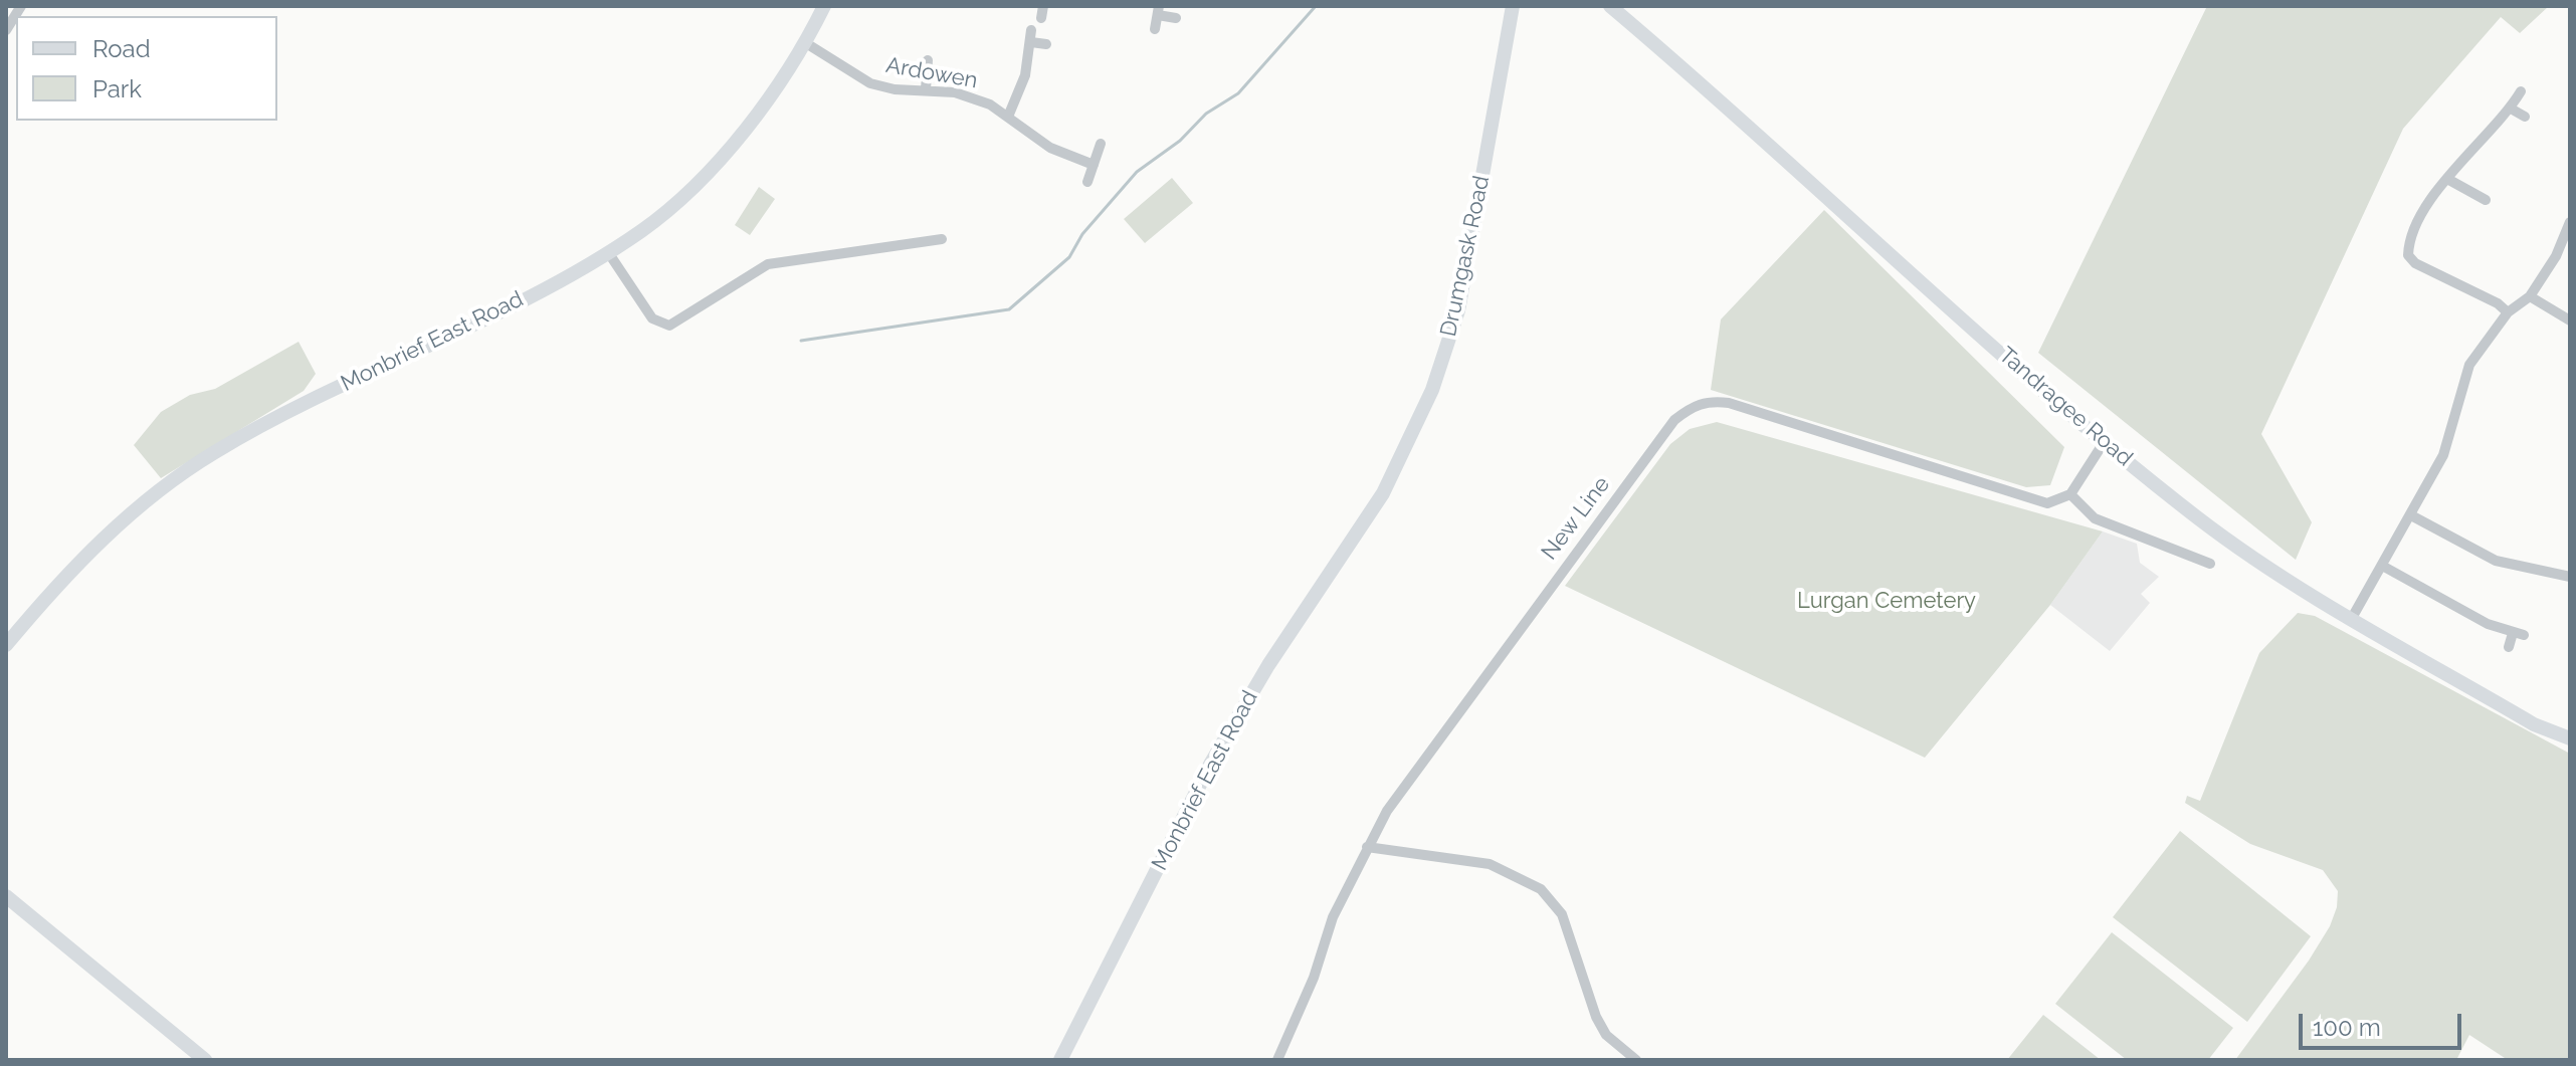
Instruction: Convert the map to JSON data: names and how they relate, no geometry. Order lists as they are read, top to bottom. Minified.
{"streets":{"street":["Ardowen","Drumgask Road","Monbrief East Road","Tandragee Road","New Line"]},"crossings":[["Ardowen","Monbrief East Road"],["Drumgask Road","Monbrief East Road"]],"parks":["Lurgan Cemetery"],"legend":["Road","Park"],"scale_bar":"100 m"}
